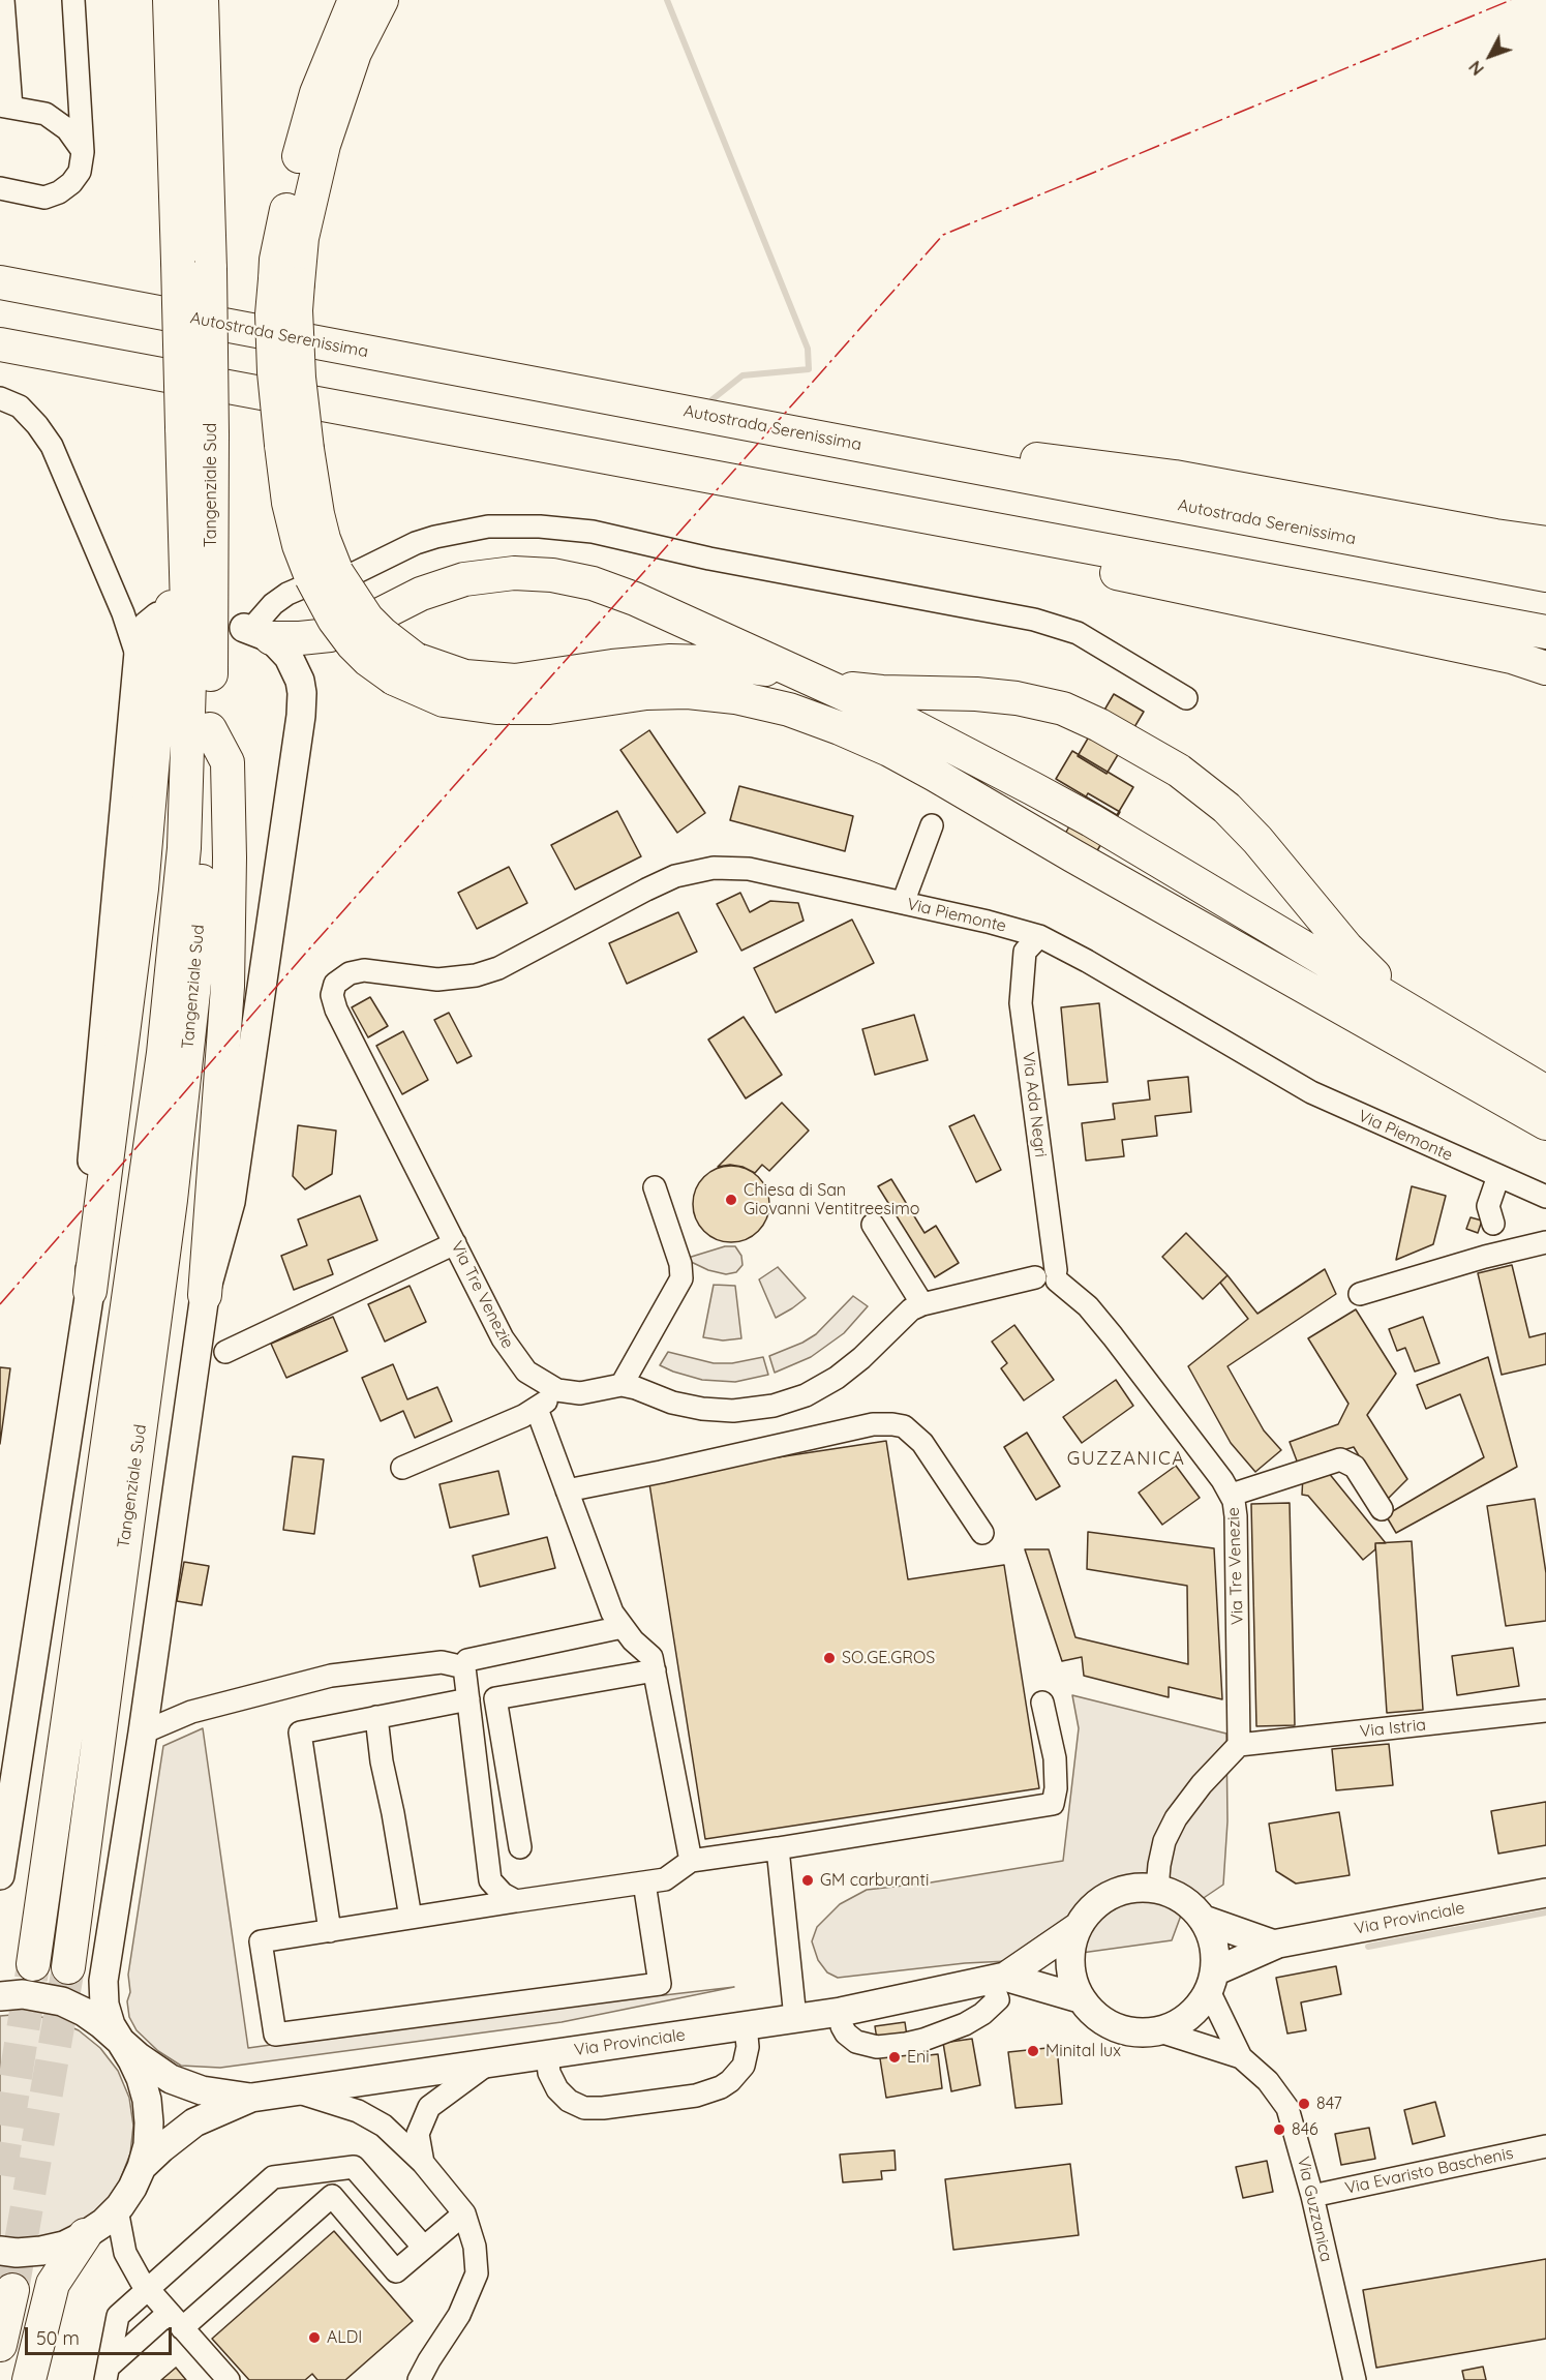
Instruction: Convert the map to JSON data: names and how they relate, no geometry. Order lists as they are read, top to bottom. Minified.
{"streets":{"highway":["Autostrada Serenissima","Tangenziale Sud"],"main road":["Via Provinciale"],"street":["Via Piemonte","Via Ada Negri","Via Tre Venezie","Via Istria","Via Evaristo Baschenis","Via Guzzanica"]},"crossings":[["Via Piemonte","Via Ada Negri"],["Via Piemonte","Via Tre Venezie"],["Via Ada Negri","Via Tre Venezie"],["Via Tre Venezie","Via Istria"],["Via Provinciale","Via Guzzanica"],["Via Evaristo Baschenis","Via Guzzanica"]],"districts":["GUZZANICA"],"places":["Chiesa di San Giovanni Ventitreesimo","SO.GE.GROS","GM carburanti","Minital lux","Eni","847","846","ALDI"],"scale_bar":"50 m","north":"bottom left"}
